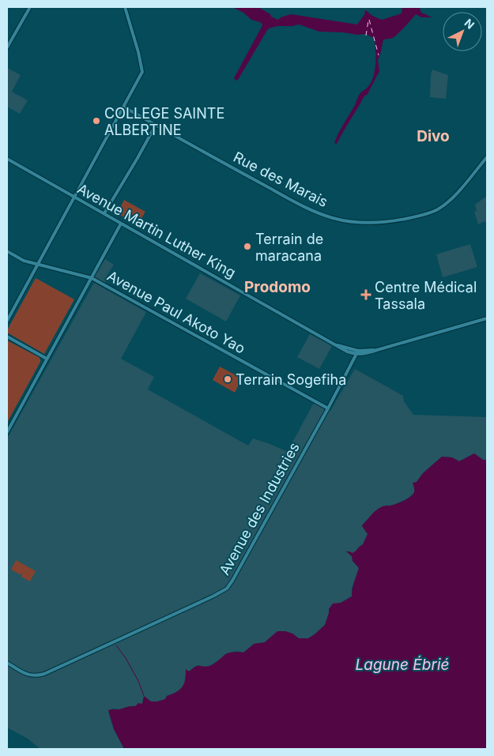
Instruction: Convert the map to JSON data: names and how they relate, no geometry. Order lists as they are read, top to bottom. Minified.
{"streets":{"street":["Rue des Marais","Avenue Martin Luther King","Avenue Paul Akoto Yao","Avenue des Industries"]},"crossings":[["Avenue Martin Luther King","Avenue des Industries"],["Avenue Paul Akoto Yao","Avenue des Industries"]],"districts":["Divo","Prodomo"],"water":["Lagune Ébrié"],"places":{"other":["COLLEGE SAINTE ALBERTINE","Terrain de maracana","Terrain Sogefiha"],"health":["Centre Médical Tassala"]},"north":"top right"}
